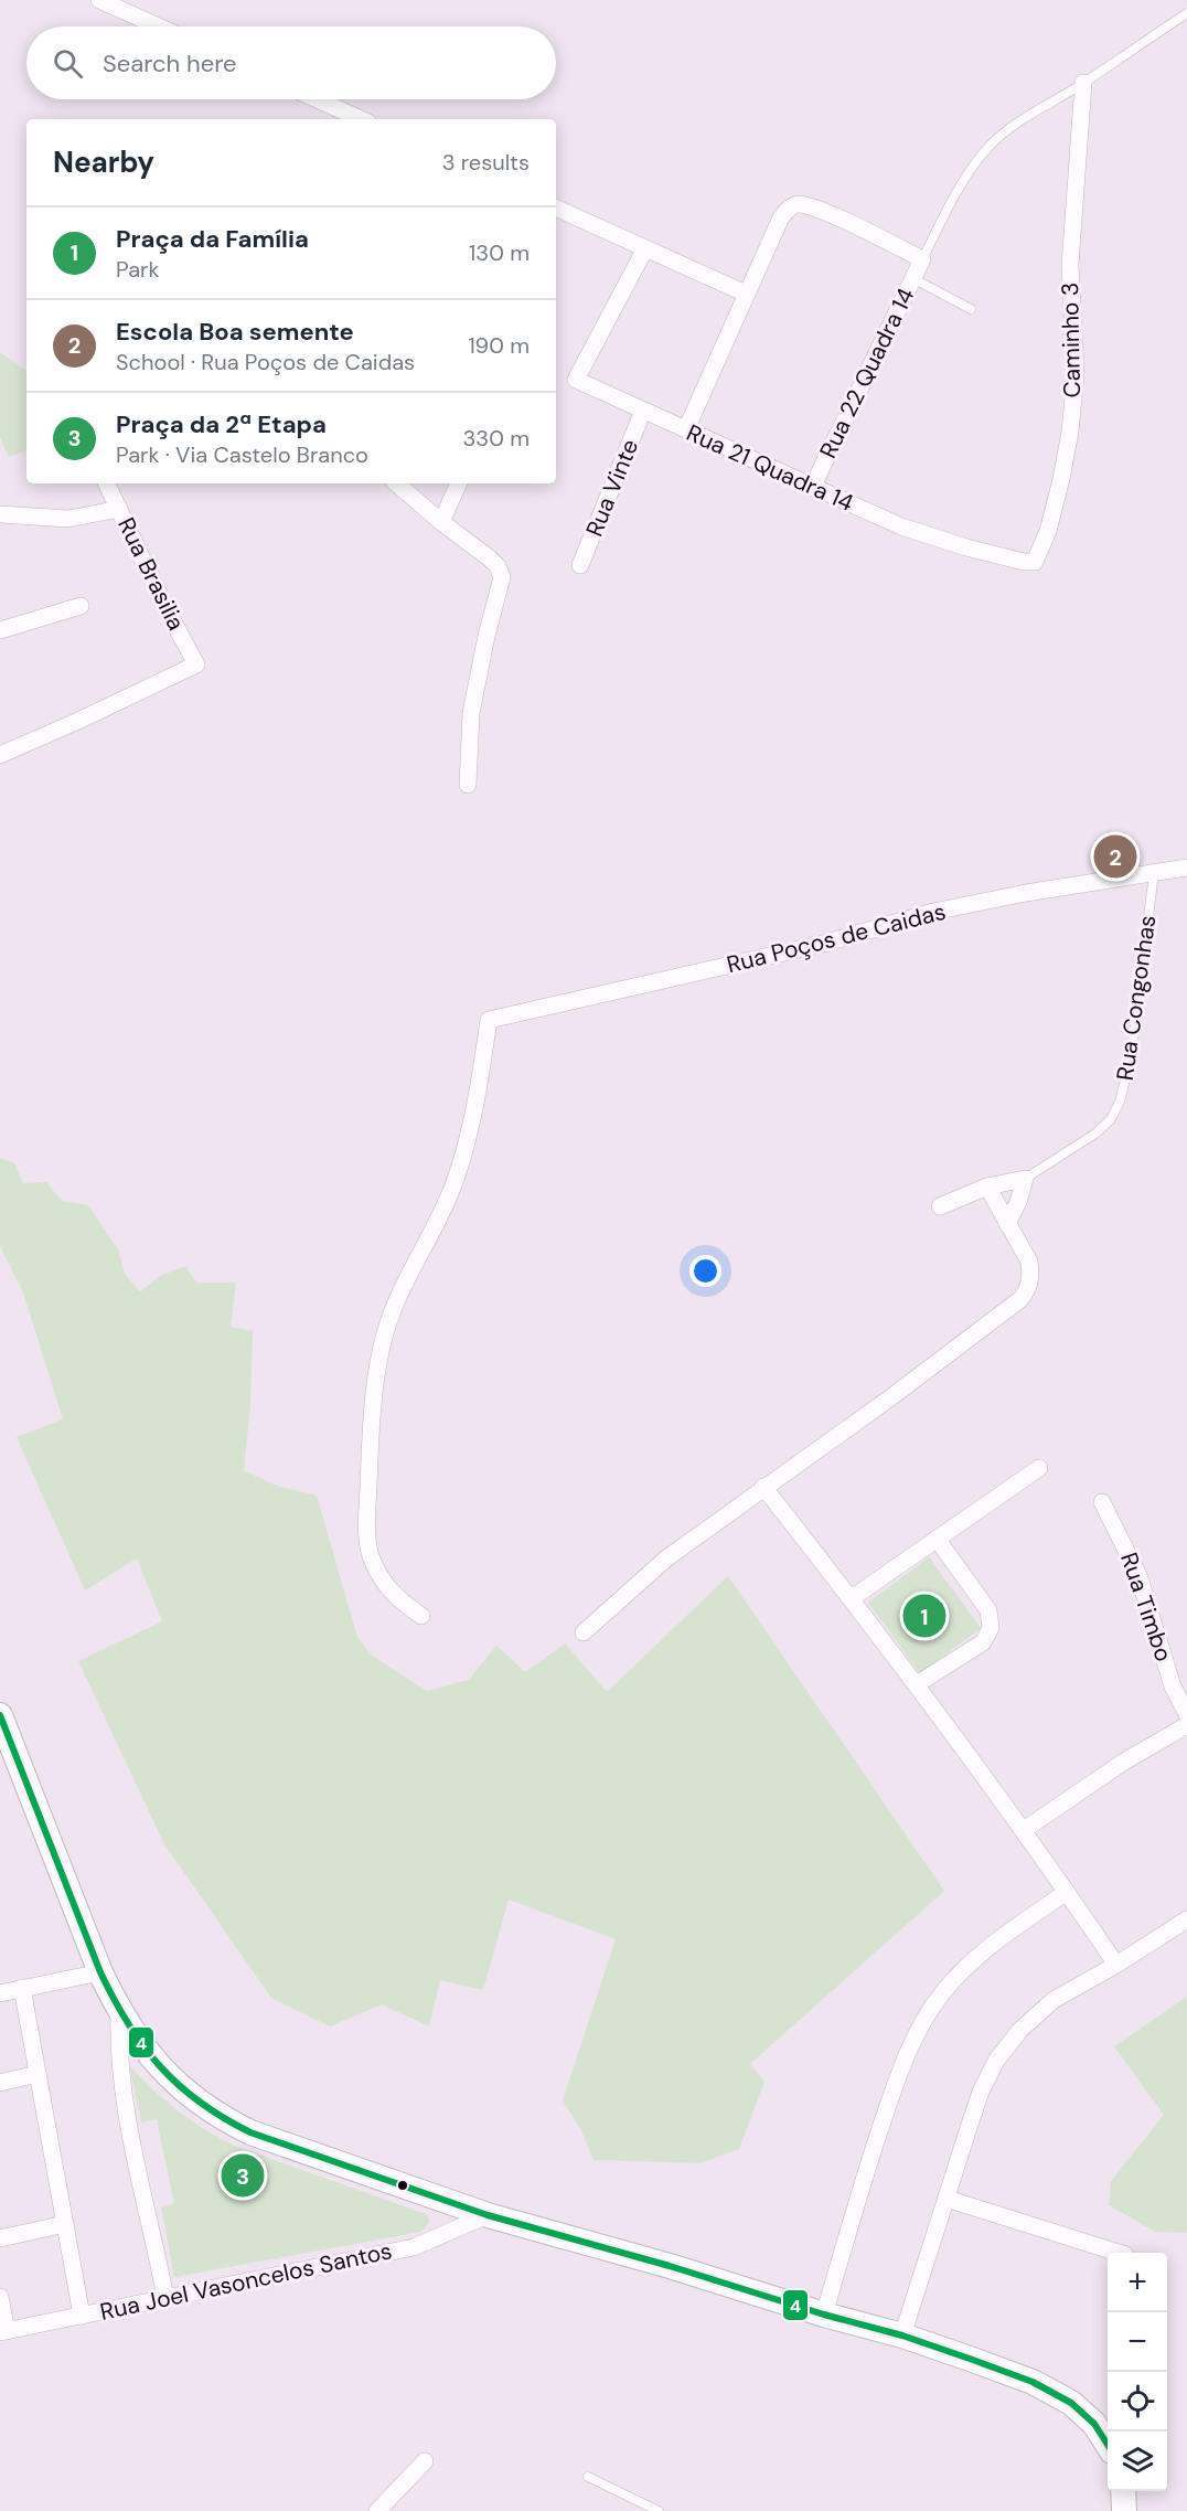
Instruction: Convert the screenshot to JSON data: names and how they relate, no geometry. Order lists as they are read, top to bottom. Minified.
{"streets":{"street":["Caminho 3","Rua 22 Quadra 14","Rua 21 Quadra 14","Rua Vinte","Rua Brasilia","Rua Poços de Caidas","Rua Timbo","Rua Joel Vasoncelos Santos"],"lane":["Rua Congonhas"]},"crossings":[["Caminho 3","Rua 21 Quadra 14"],["Rua 22 Quadra 14","Rua 21 Quadra 14"],["Rua 21 Quadra 14","Rua Vinte"],["Rua Poços de Caidas","Rua Congonhas"]],"lines":["transit line 4"],"page":{"search":"Search here","heading":["Nearby","3 results"],"list":[{"mark":"1","name":"Praça da Família","note":"Park","value":"130 m"},{"mark":"2","name":"Escola Boa semente","note":"School · Rua Poços de Caidas","value":"190 m"},{"mark":"3","name":"Praça da 2ª Etapa","note":"Park · Via Castelo Branco","value":"330 m"}],"pins":["2","1","3"],"map_buttons":["+","−"]}}
